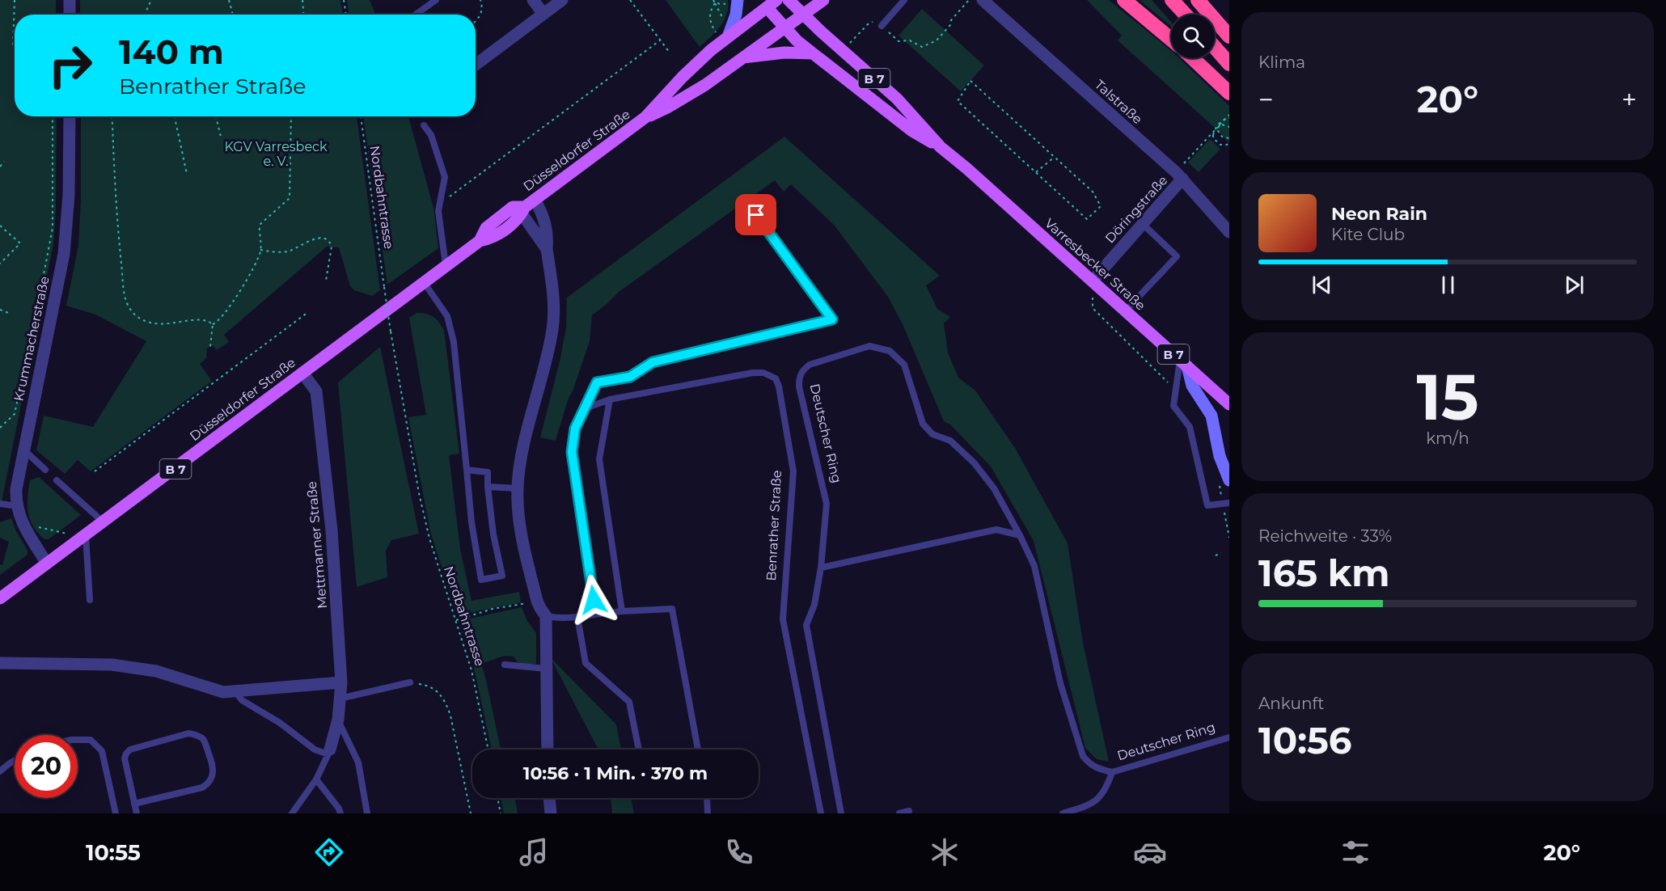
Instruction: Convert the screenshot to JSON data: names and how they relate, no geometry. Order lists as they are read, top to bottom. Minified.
{"streets":{"main road":["B 7","Düsseldorfer Straße","Varresbecker Straße"],"street":["Talstraße","Döringstraße","Krummacherstraße","Mettmanner Straße"],"lane":["Deutscher Ring","Benrather Straße"],"path":["Nordbahntrasse"]},"crossings":[["B 7","Düsseldorfer Straße"],["B 7","Varresbecker Straße"],["Talstraße","Döringstraße"],["Düsseldorfer Straße","Varresbecker Straße"],["Düsseldorfer Straße","Krummacherstraße"],["Düsseldorfer Straße","Mettmanner Straße"],["Döringstraße","Varresbecker Straße"]],"parks":["KGV Varresbeck e. V."],"page":{"tile":["Klima",["15","km/h"],["Reichweite · 33%","165 km"],["Ankunft","10:56"]],"turn":["140 m","Benrather Straße"],"heat":["−","20°","+"],"song":["Neon Rain","Kite Club"],"limit":"20","trip":"10:56 · 1 Min. · 370 m","tabs":["10:55","20°"]}}
